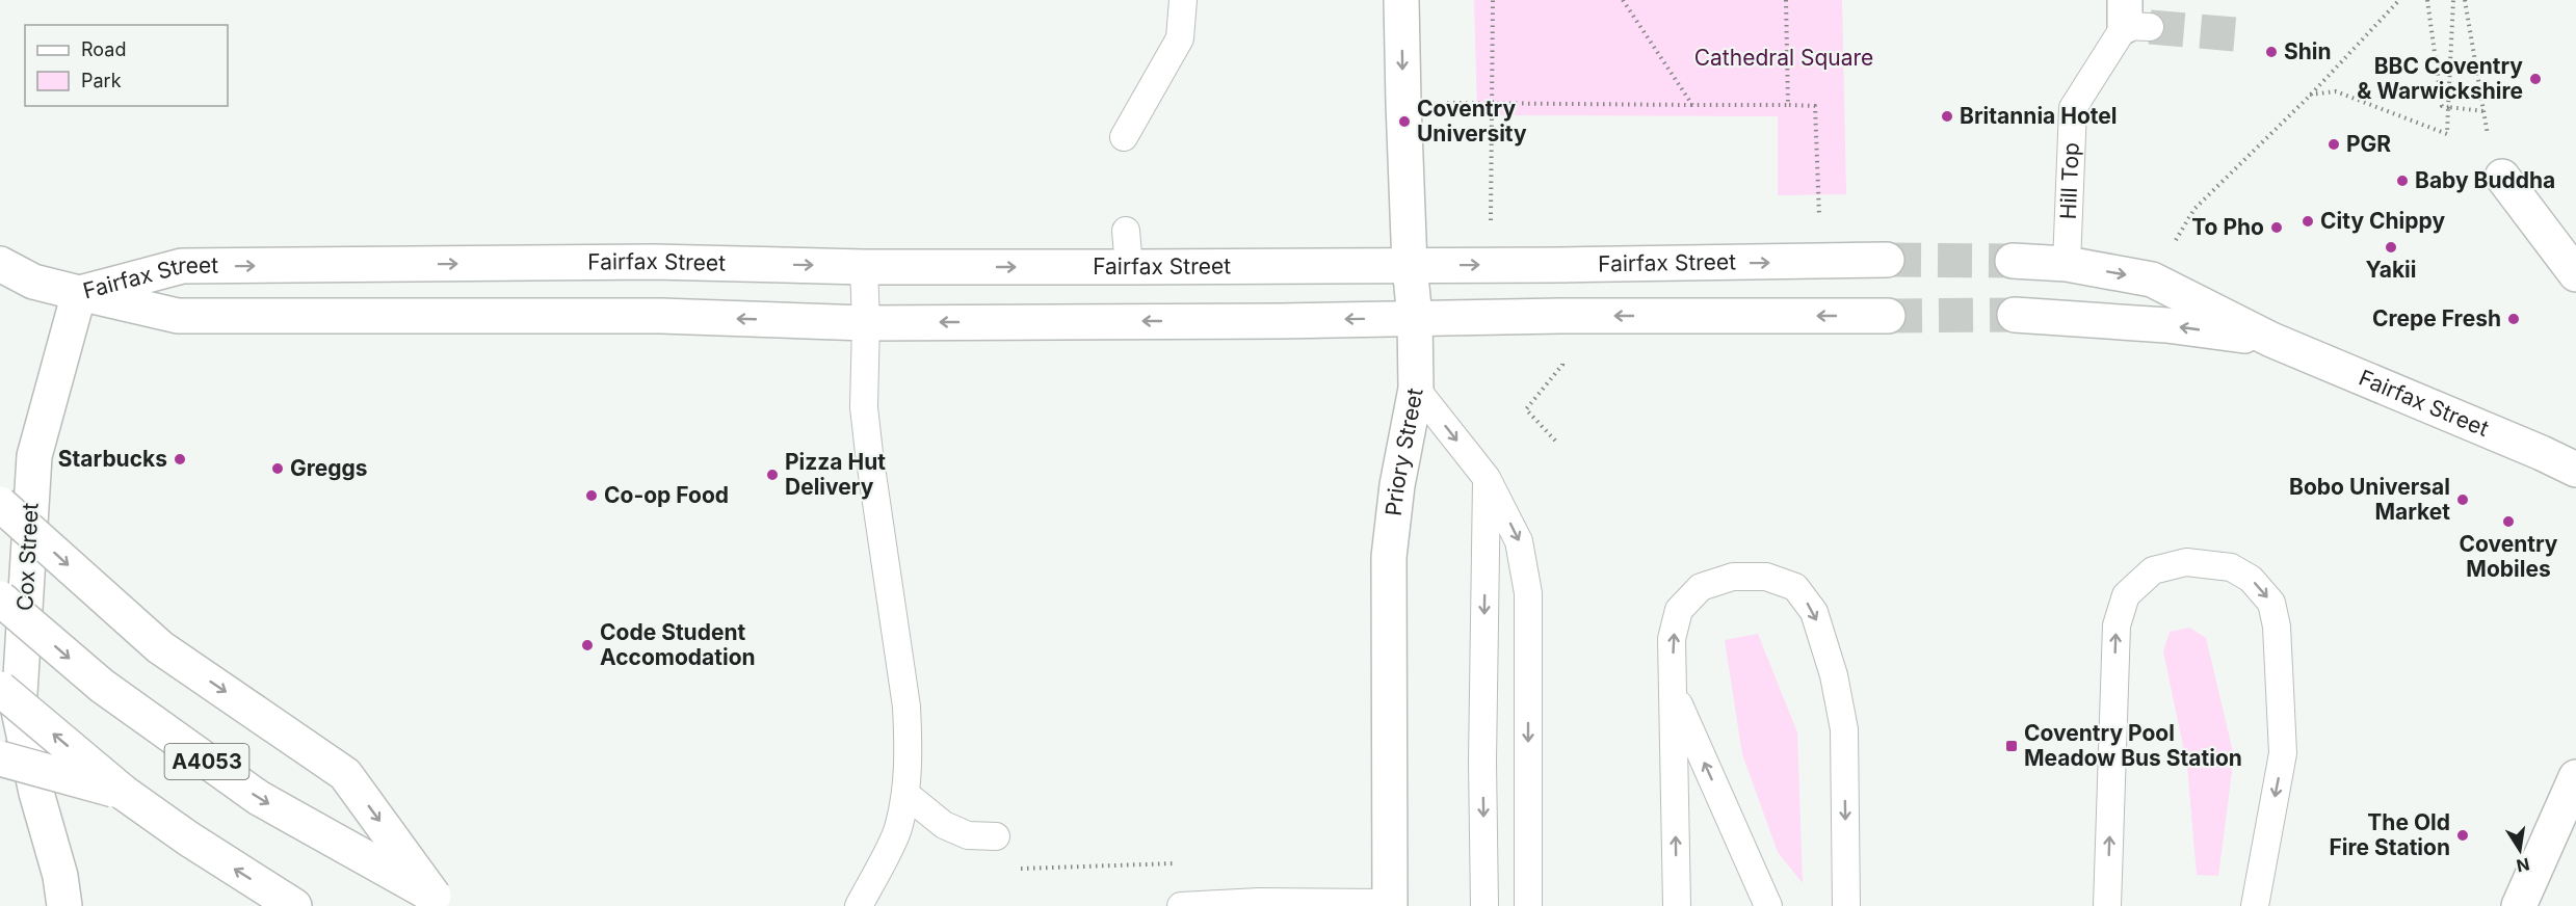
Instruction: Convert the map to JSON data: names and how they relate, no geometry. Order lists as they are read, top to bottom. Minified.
{"streets":{"main road":["Fairfax Street","Priory Street","Cox Street","A4053"],"lane":["Hill Top"]},"crossings":[["Hill Top","Fairfax Street"],["Fairfax Street","Priory Street"],["Fairfax Street","Cox Street"]],"parks":["Cathedral Square"],"places":{"other":["Shin","BBC Coventry & Warwickshire","Britannia Hotel","Coventry University","PGR","Baby Buddha","City Chippy","To Pho","Yakii","Crepe Fresh","Starbucks","Greggs","Pizza Hut Delivery","Co-op Food","Bobo Universal Market","Coventry Mobiles","Code Student Accomodation","The Old Fire Station"],"transit":["Coventry Pool Meadow Bus Station"]},"legend":["Road","Park"],"north":"bottom"}
